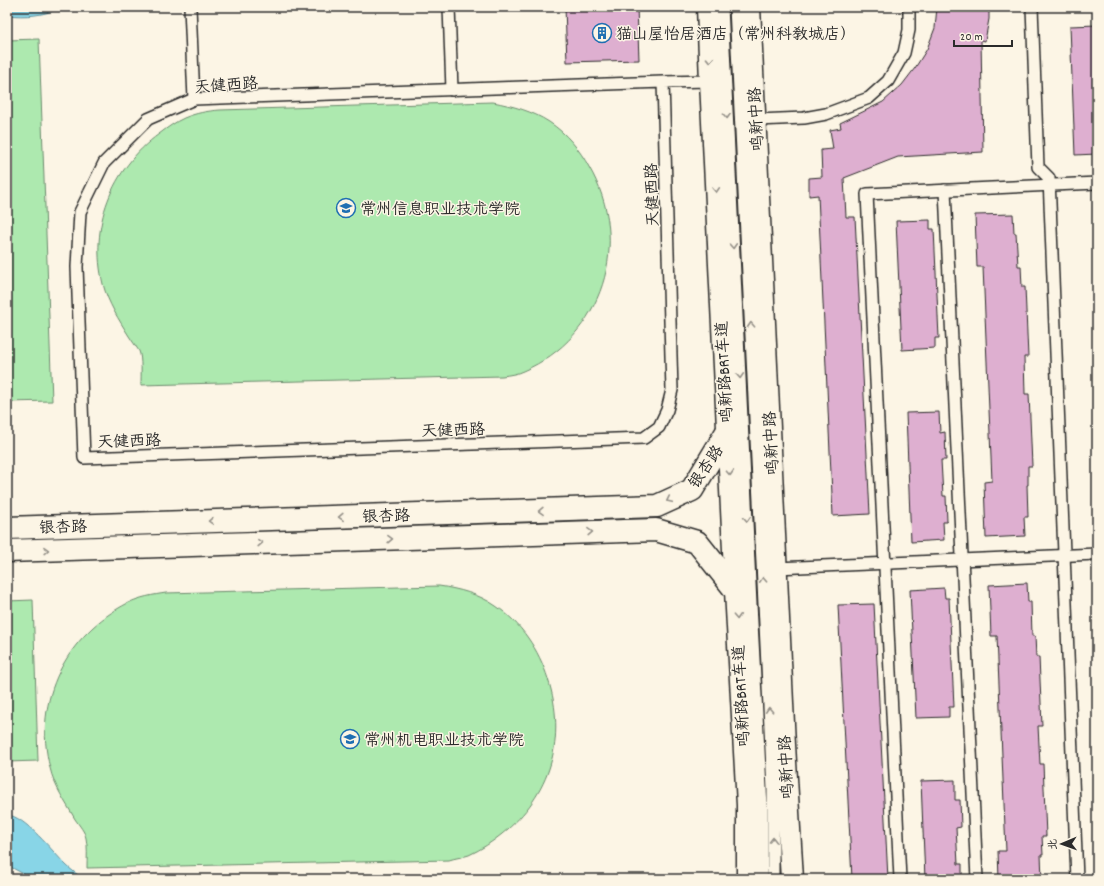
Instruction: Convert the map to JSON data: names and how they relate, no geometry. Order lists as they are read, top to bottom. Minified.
{"streets":{"main road":["鸣新中路","银杏路"],"lane":["天健西路","鸣新路BRT车道"]},"places":{"building":["猫山屋怡居酒店（常州科教城店）"],"school or university":["常州信息职业技术学院","常州机电职业技术学院"]},"scale_bar":"20 m","north":"left"}
